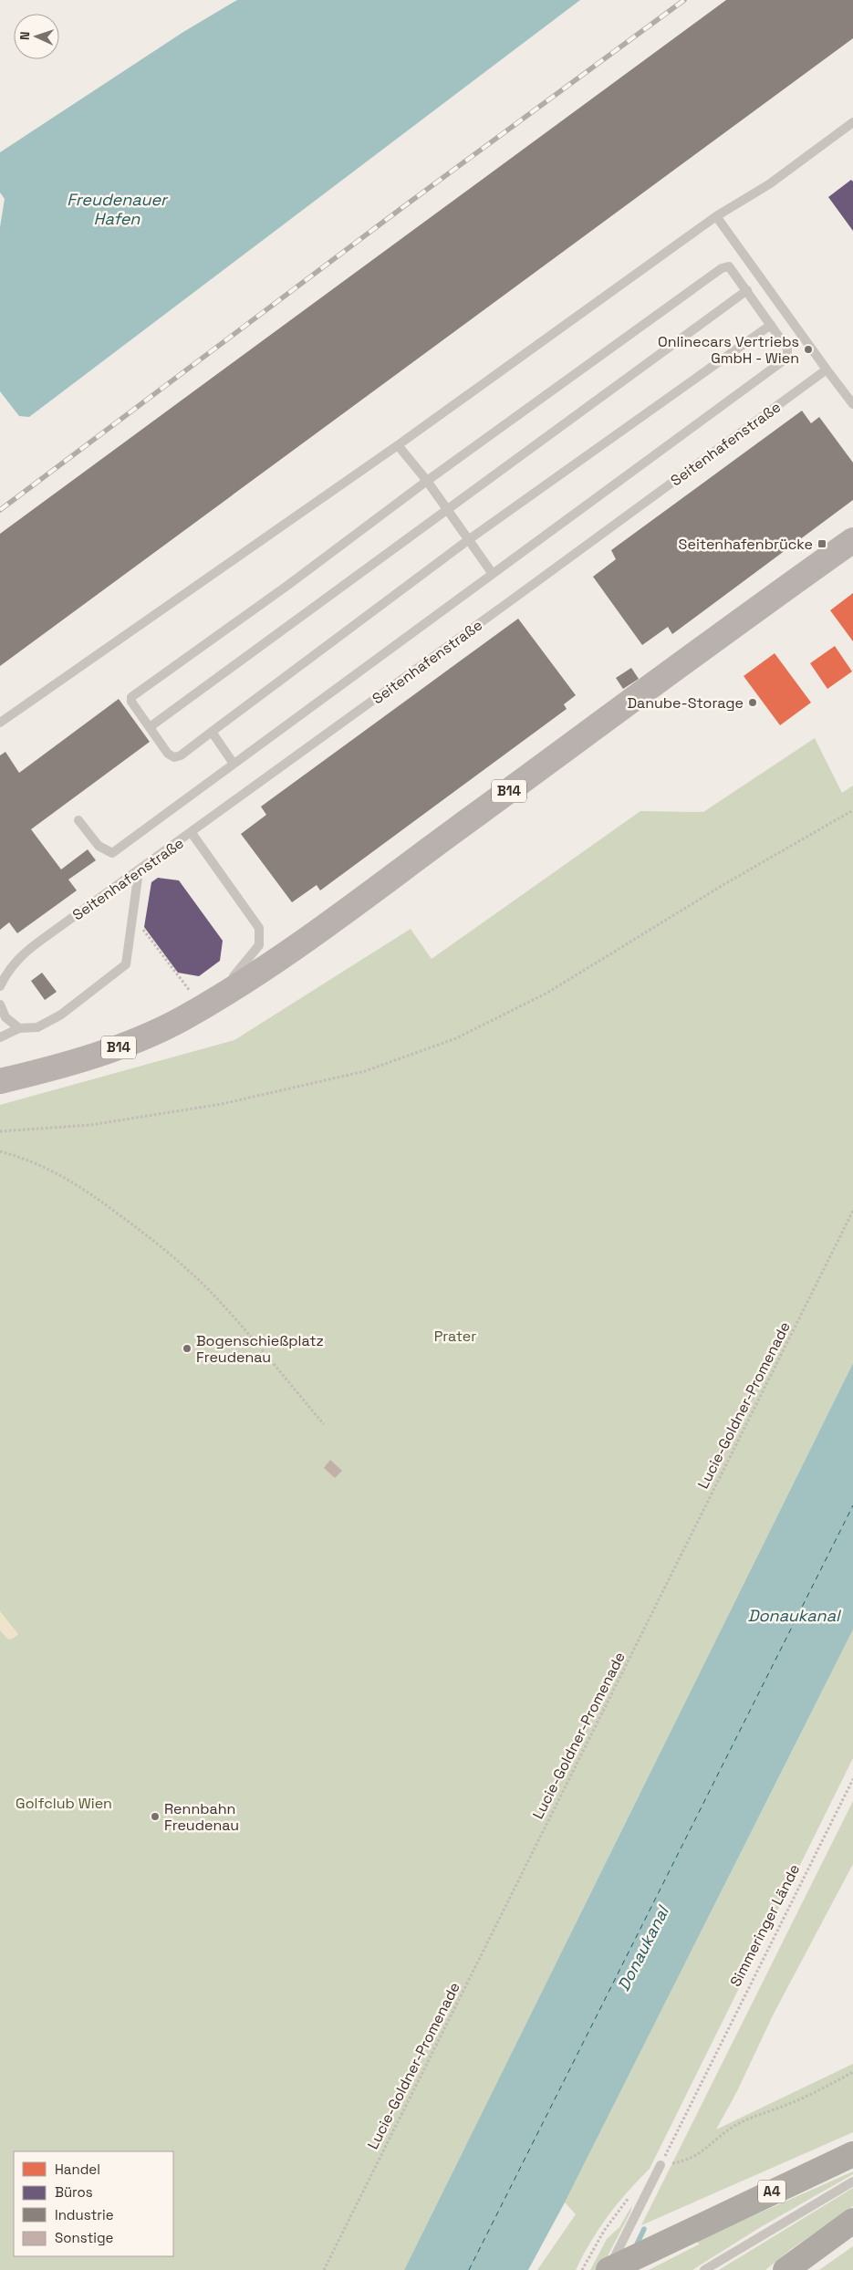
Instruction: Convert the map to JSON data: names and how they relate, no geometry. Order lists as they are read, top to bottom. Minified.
{"streets":{"highway":["A4"],"main road":["B14"],"lane":["Seitenhafenstraße"],"path":["Lucie-Goldner-Promenade","Simmeringer Lände"]},"water":["Freudenauer Hafen","Donaukanal"],"parks":["Prater","Golfclub Wien"],"places":{"other":["Onlinecars Vertriebs GmbH - Wien","Danube-Storage","Bogenschießplatz Freudenau","Rennbahn Freudenau"],"transit":["Seitenhafenbrücke"]},"legend":["Handel","Büros","Industrie","Sonstige"],"north":"left"}
